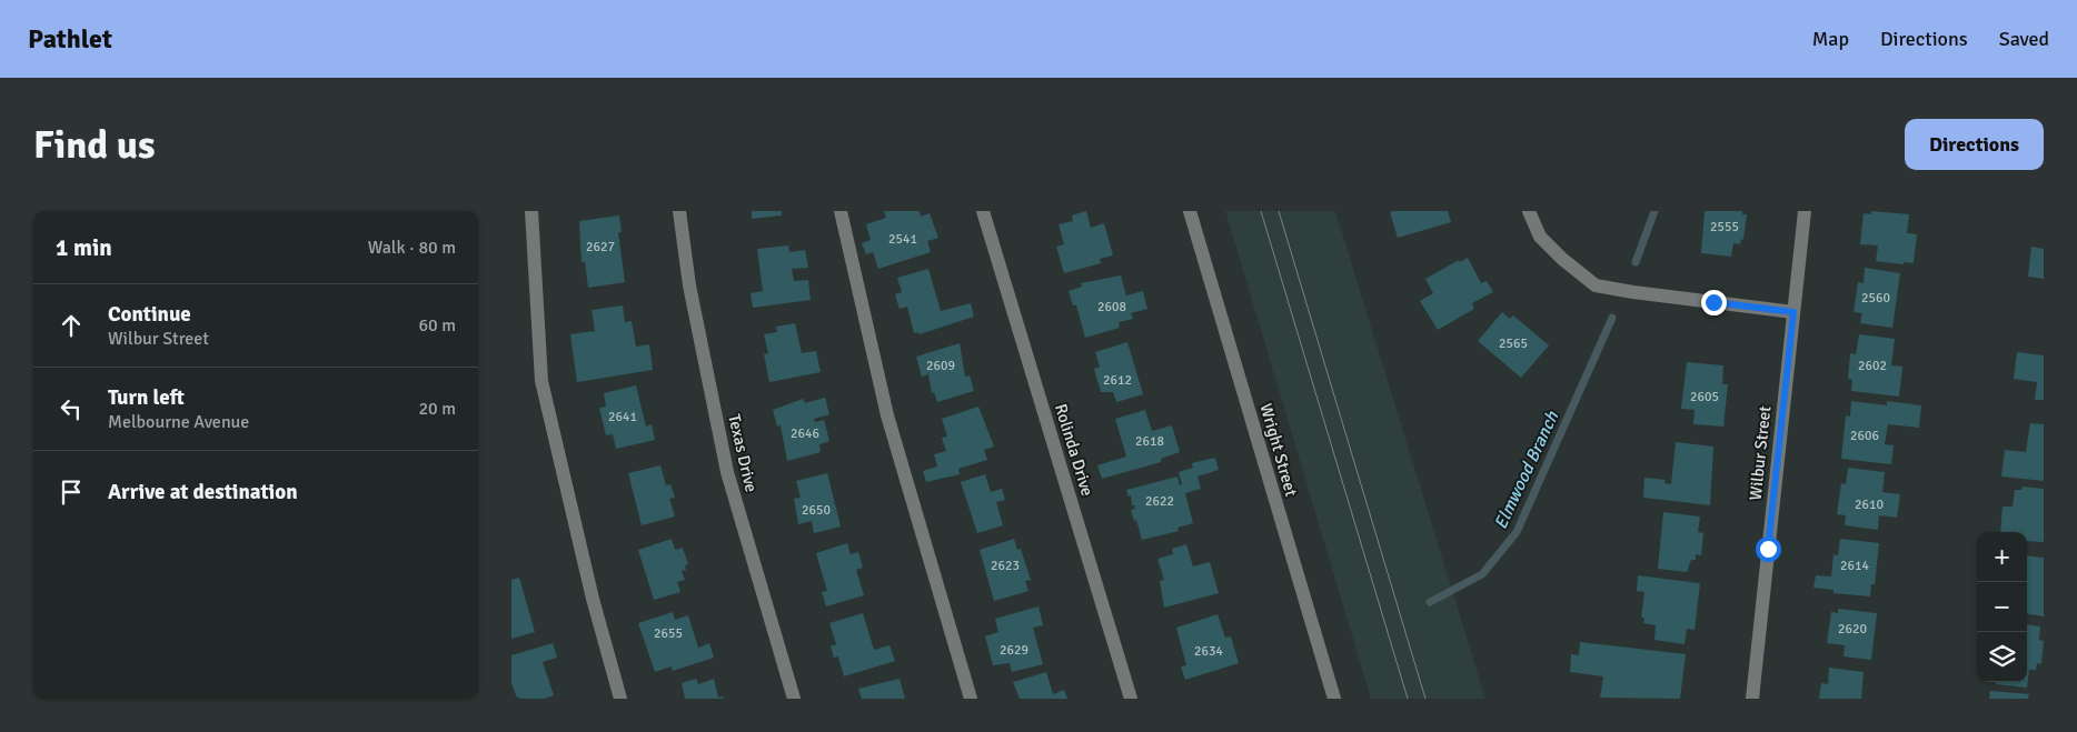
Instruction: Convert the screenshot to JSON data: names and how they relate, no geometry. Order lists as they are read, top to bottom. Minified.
{"streets":{"street":["Rolinda Drive","Wright Street","Texas Drive","Wilbur Street"]},"water":["Elmwood Branch"],"house_numbers":["2555","2541","2627","2560","2608","2565","2609","2602","2612","2605","2641","2646","2606","2618","2622","2610","2650","2623","2614","2620","2655","2629","2634"],"page":{"header":"Pathlet","nav":["Map","Directions","Saved"],"buttons":"Directions","title":"Find us","heading":["1 min","Walk · 80 m"],"list":[["Continue","Wilbur Street","60 m"],["Turn left","Melbourne Avenue","20 m"],"Arrive at destination"],"map_buttons":["+","−"]}}
